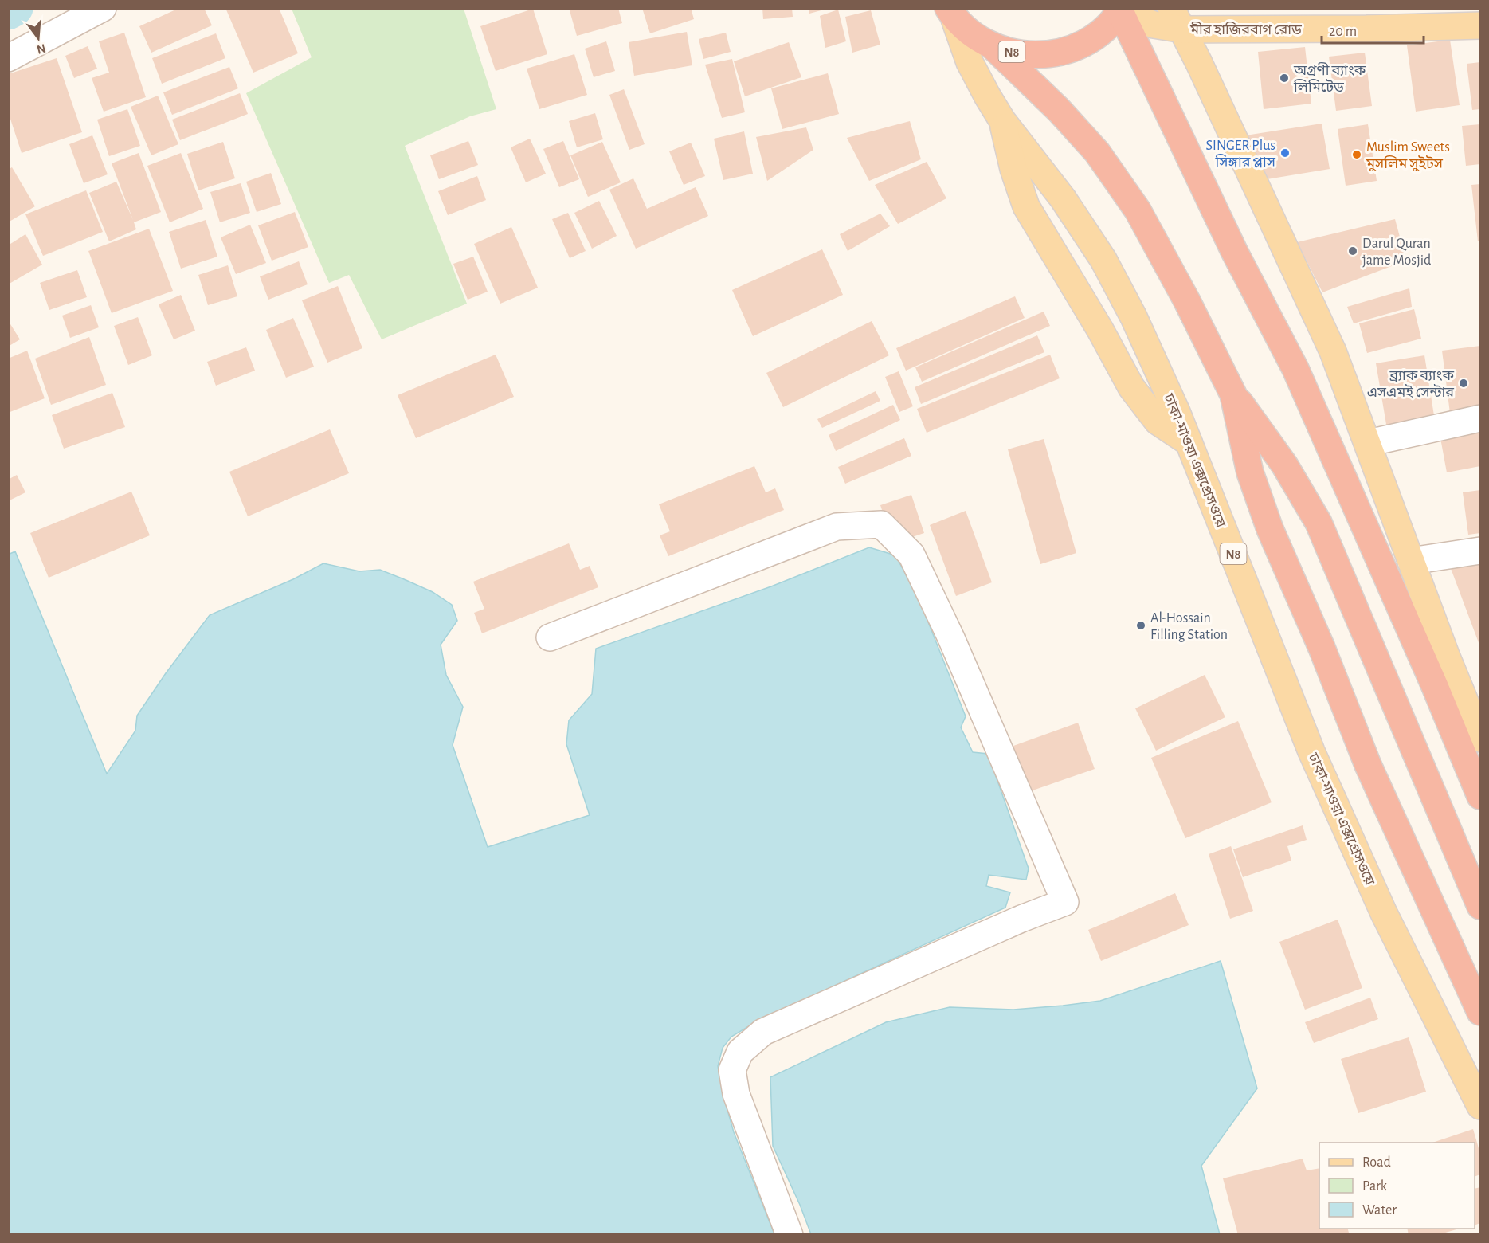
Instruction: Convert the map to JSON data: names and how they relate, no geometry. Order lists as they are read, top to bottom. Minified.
{"streets":{"highway":["N8","ঢাকা-মাওয়া এক্সপ্রেসওয়ে"],"main road":["মীর হাজিরবাগ রোড"]},"crossings":[["মীর হাজিরবাগ রোড","ঢাকা-মাওয়া এক্সপ্রেসওয়ে"]],"places":["অগ্রণী ব্যাংক লিমিটেড","SINGER Plus সিঙ্গার প্লাস","Muslim Sweets মুসলিম সুইটস","Darul Quran jame Mosjid","ব্র্যাক ব্যাংক এসএমই সেন্টার","Al-Hossain Filling Station"],"legend":["Road","Park","Water"],"scale_bar":"20 m","north":"bottom"}
